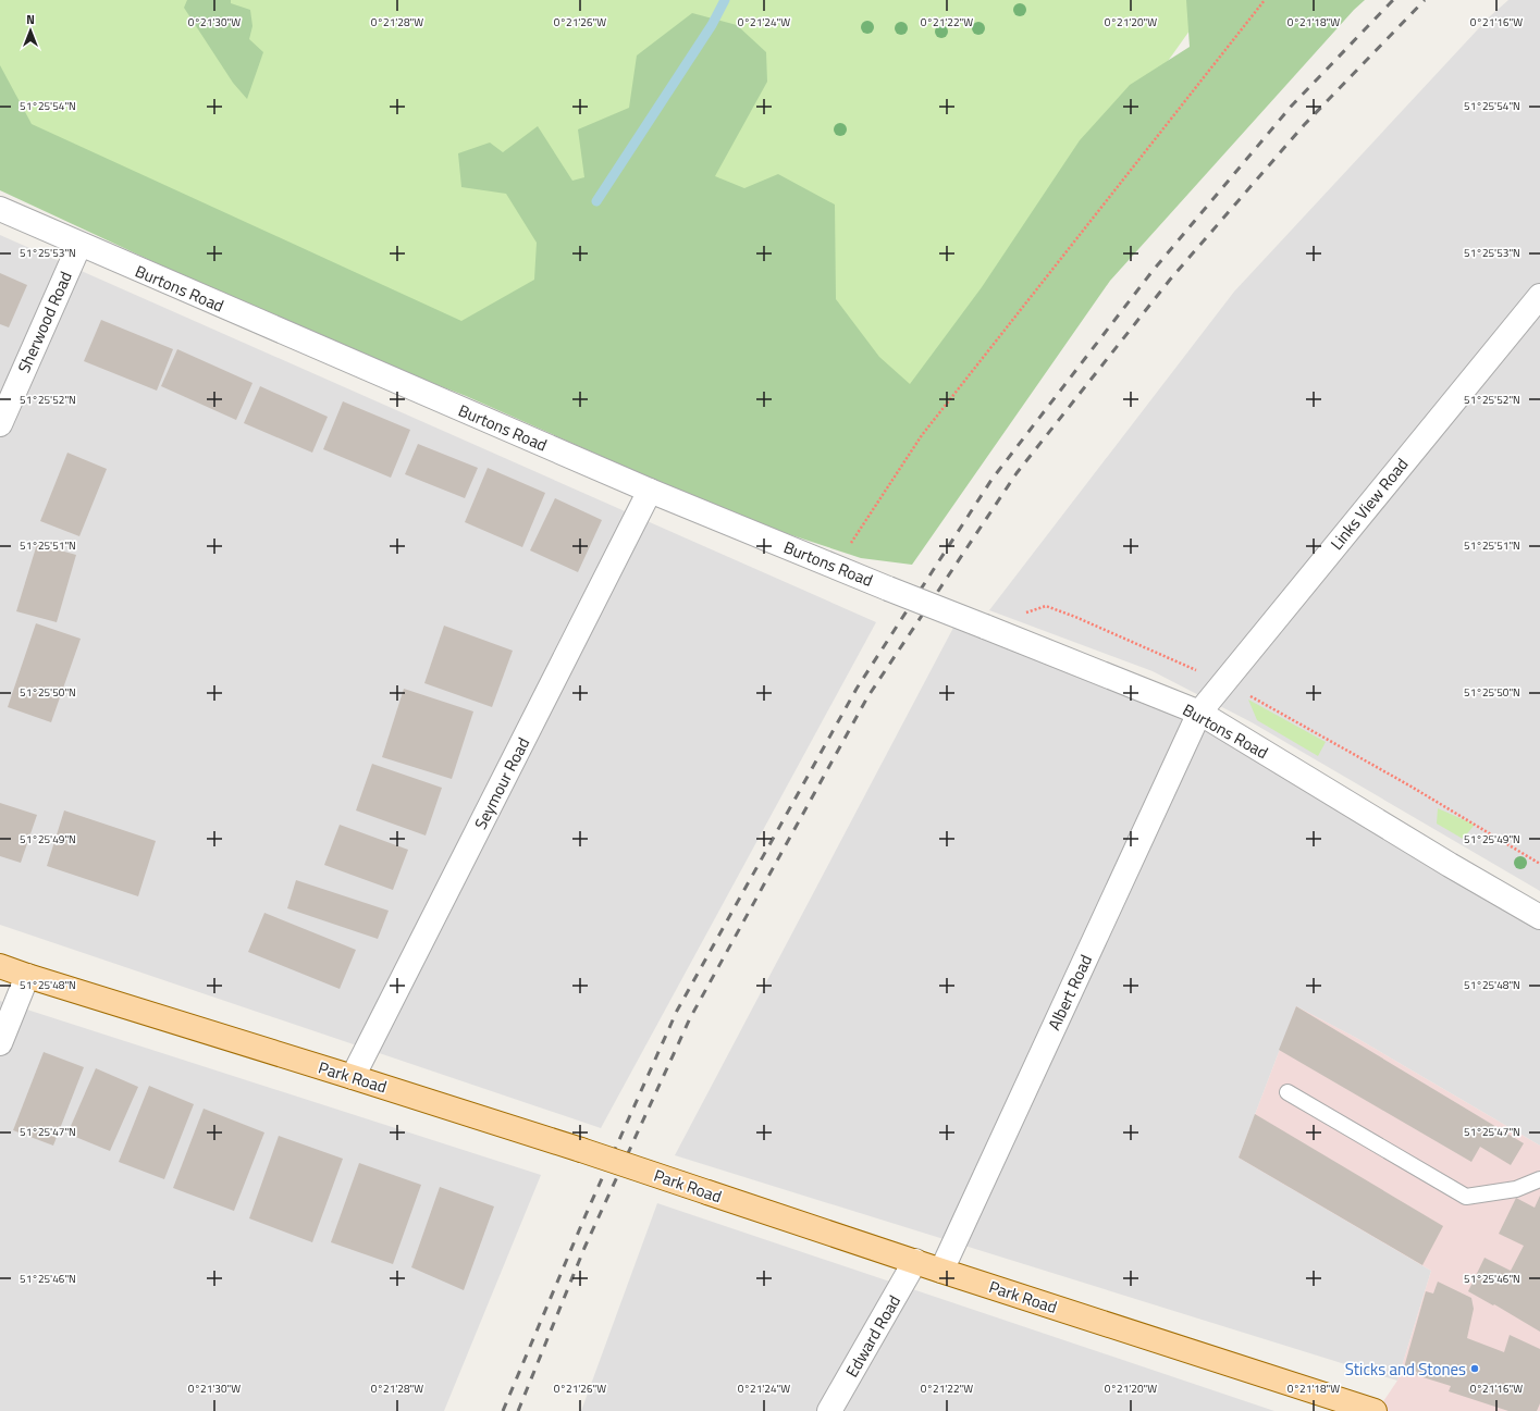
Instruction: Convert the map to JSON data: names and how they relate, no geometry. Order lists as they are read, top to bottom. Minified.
{"streets":{"main road":["Park Road"],"street":["Burtons Road","Sherwood Road","Links View Road","Seymour Road","Albert Road","Edward Road"]},"crossings":[["Burtons Road","Sherwood Road"],["Burtons Road","Links View Road"],["Burtons Road","Seymour Road"],["Burtons Road","Albert Road"],["Links View Road","Albert Road"],["Seymour Road","Park Road"],["Albert Road","Park Road"],["Park Road","Edward Road"]],"places":["Sticks and Stones"],"north":"top","coordinates":["0°21'30\"W","0°21'28\"W","0°21'26\"W","0°21'24\"W","0°21'22\"W","0°21'20\"W","0°21'18\"W","0°21'16\"W","51°25'54\"N","51°25'53\"N","51°25'52\"N","51°25'51\"N","51°25'50\"N","51°25'49\"N","51°25'48\"N","51°25'47\"N","51°25'46\"N"]}
